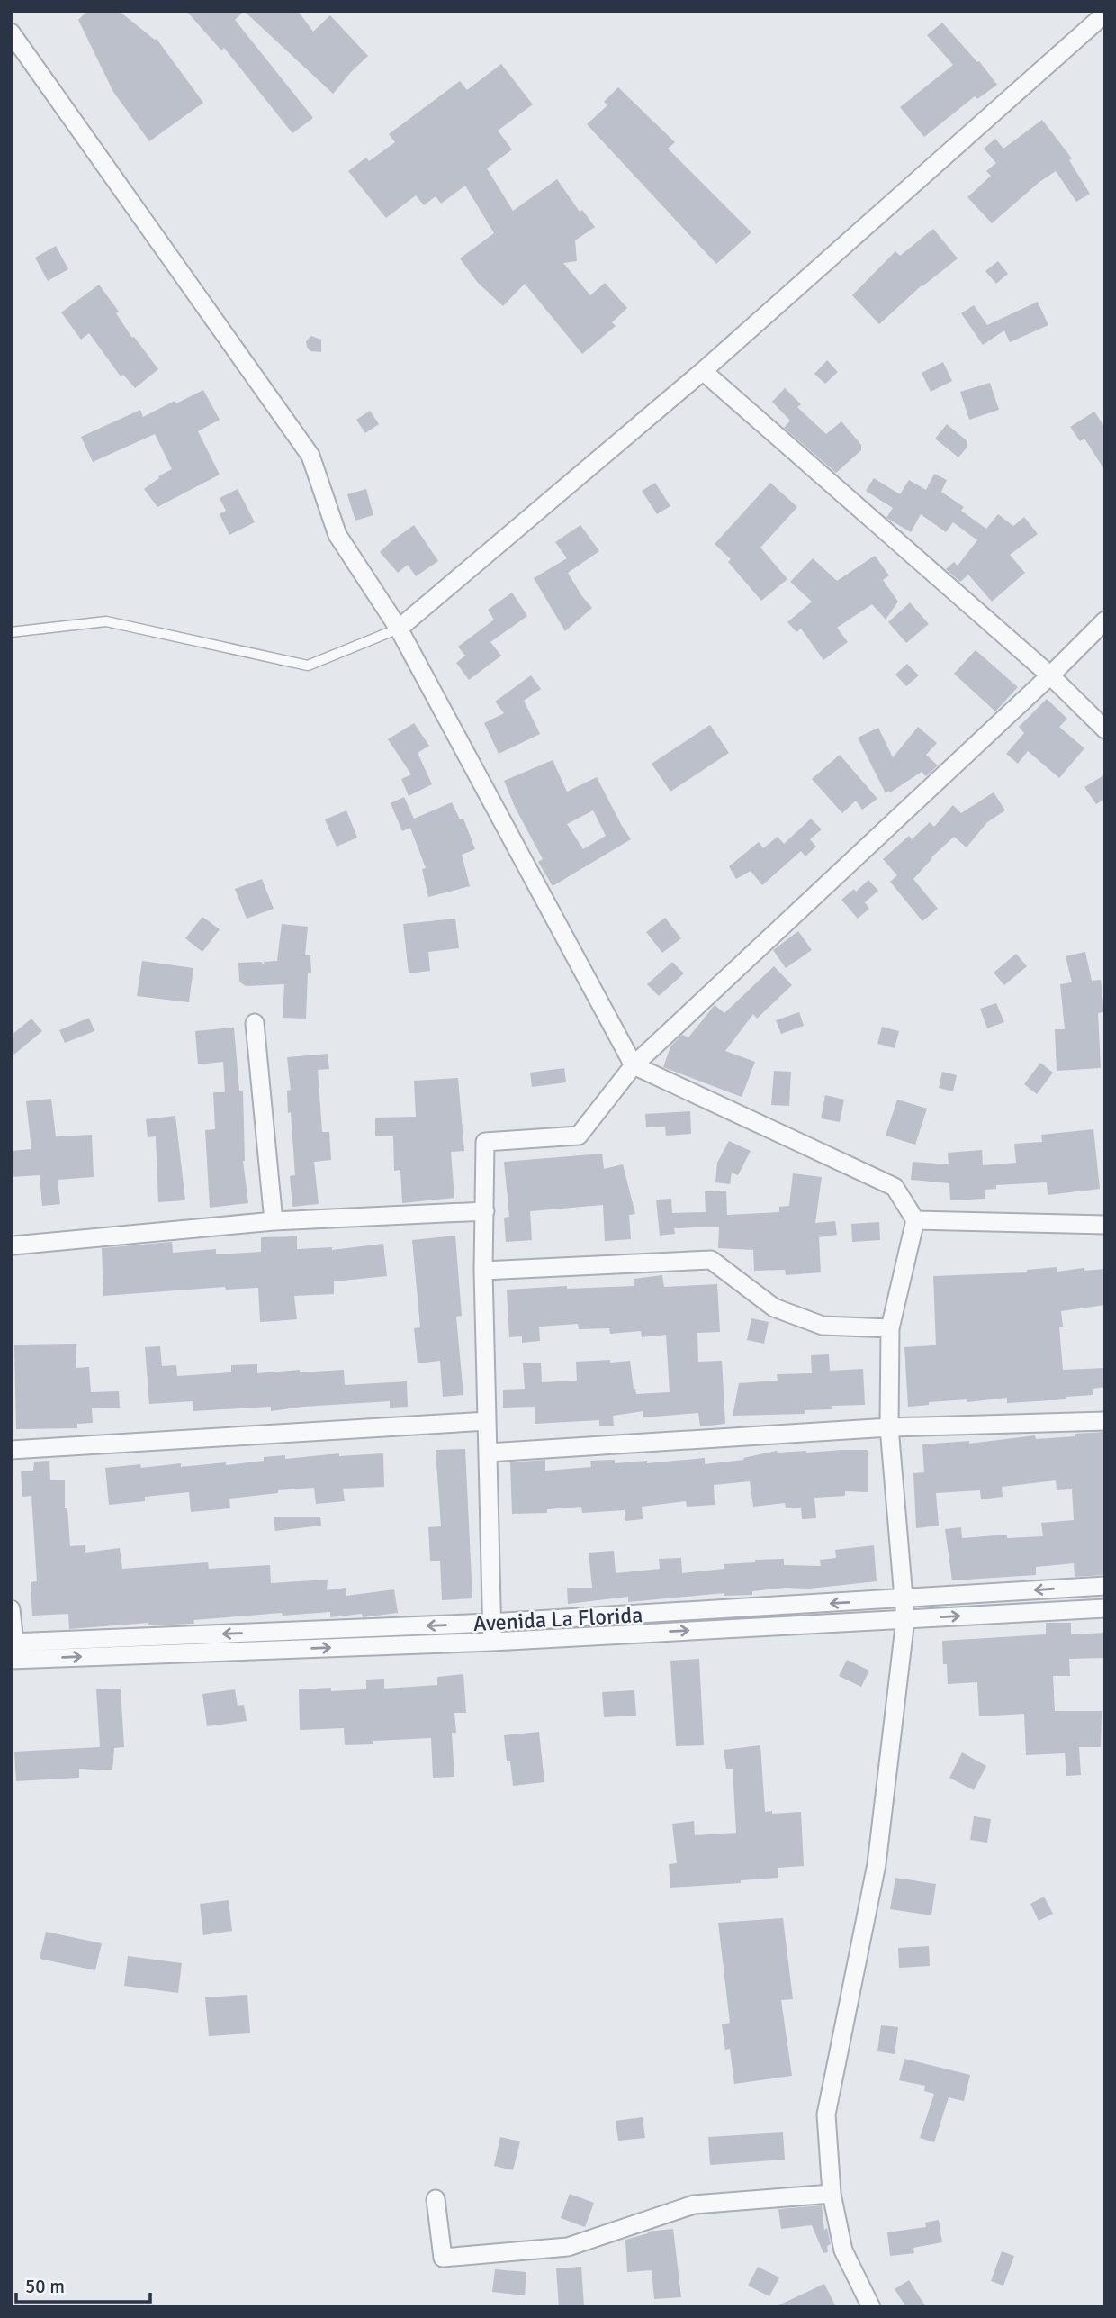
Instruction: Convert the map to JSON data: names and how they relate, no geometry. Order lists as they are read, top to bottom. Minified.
{"streets":{"street":["Avenida La Florida"]},"scale_bar":"50 m"}
